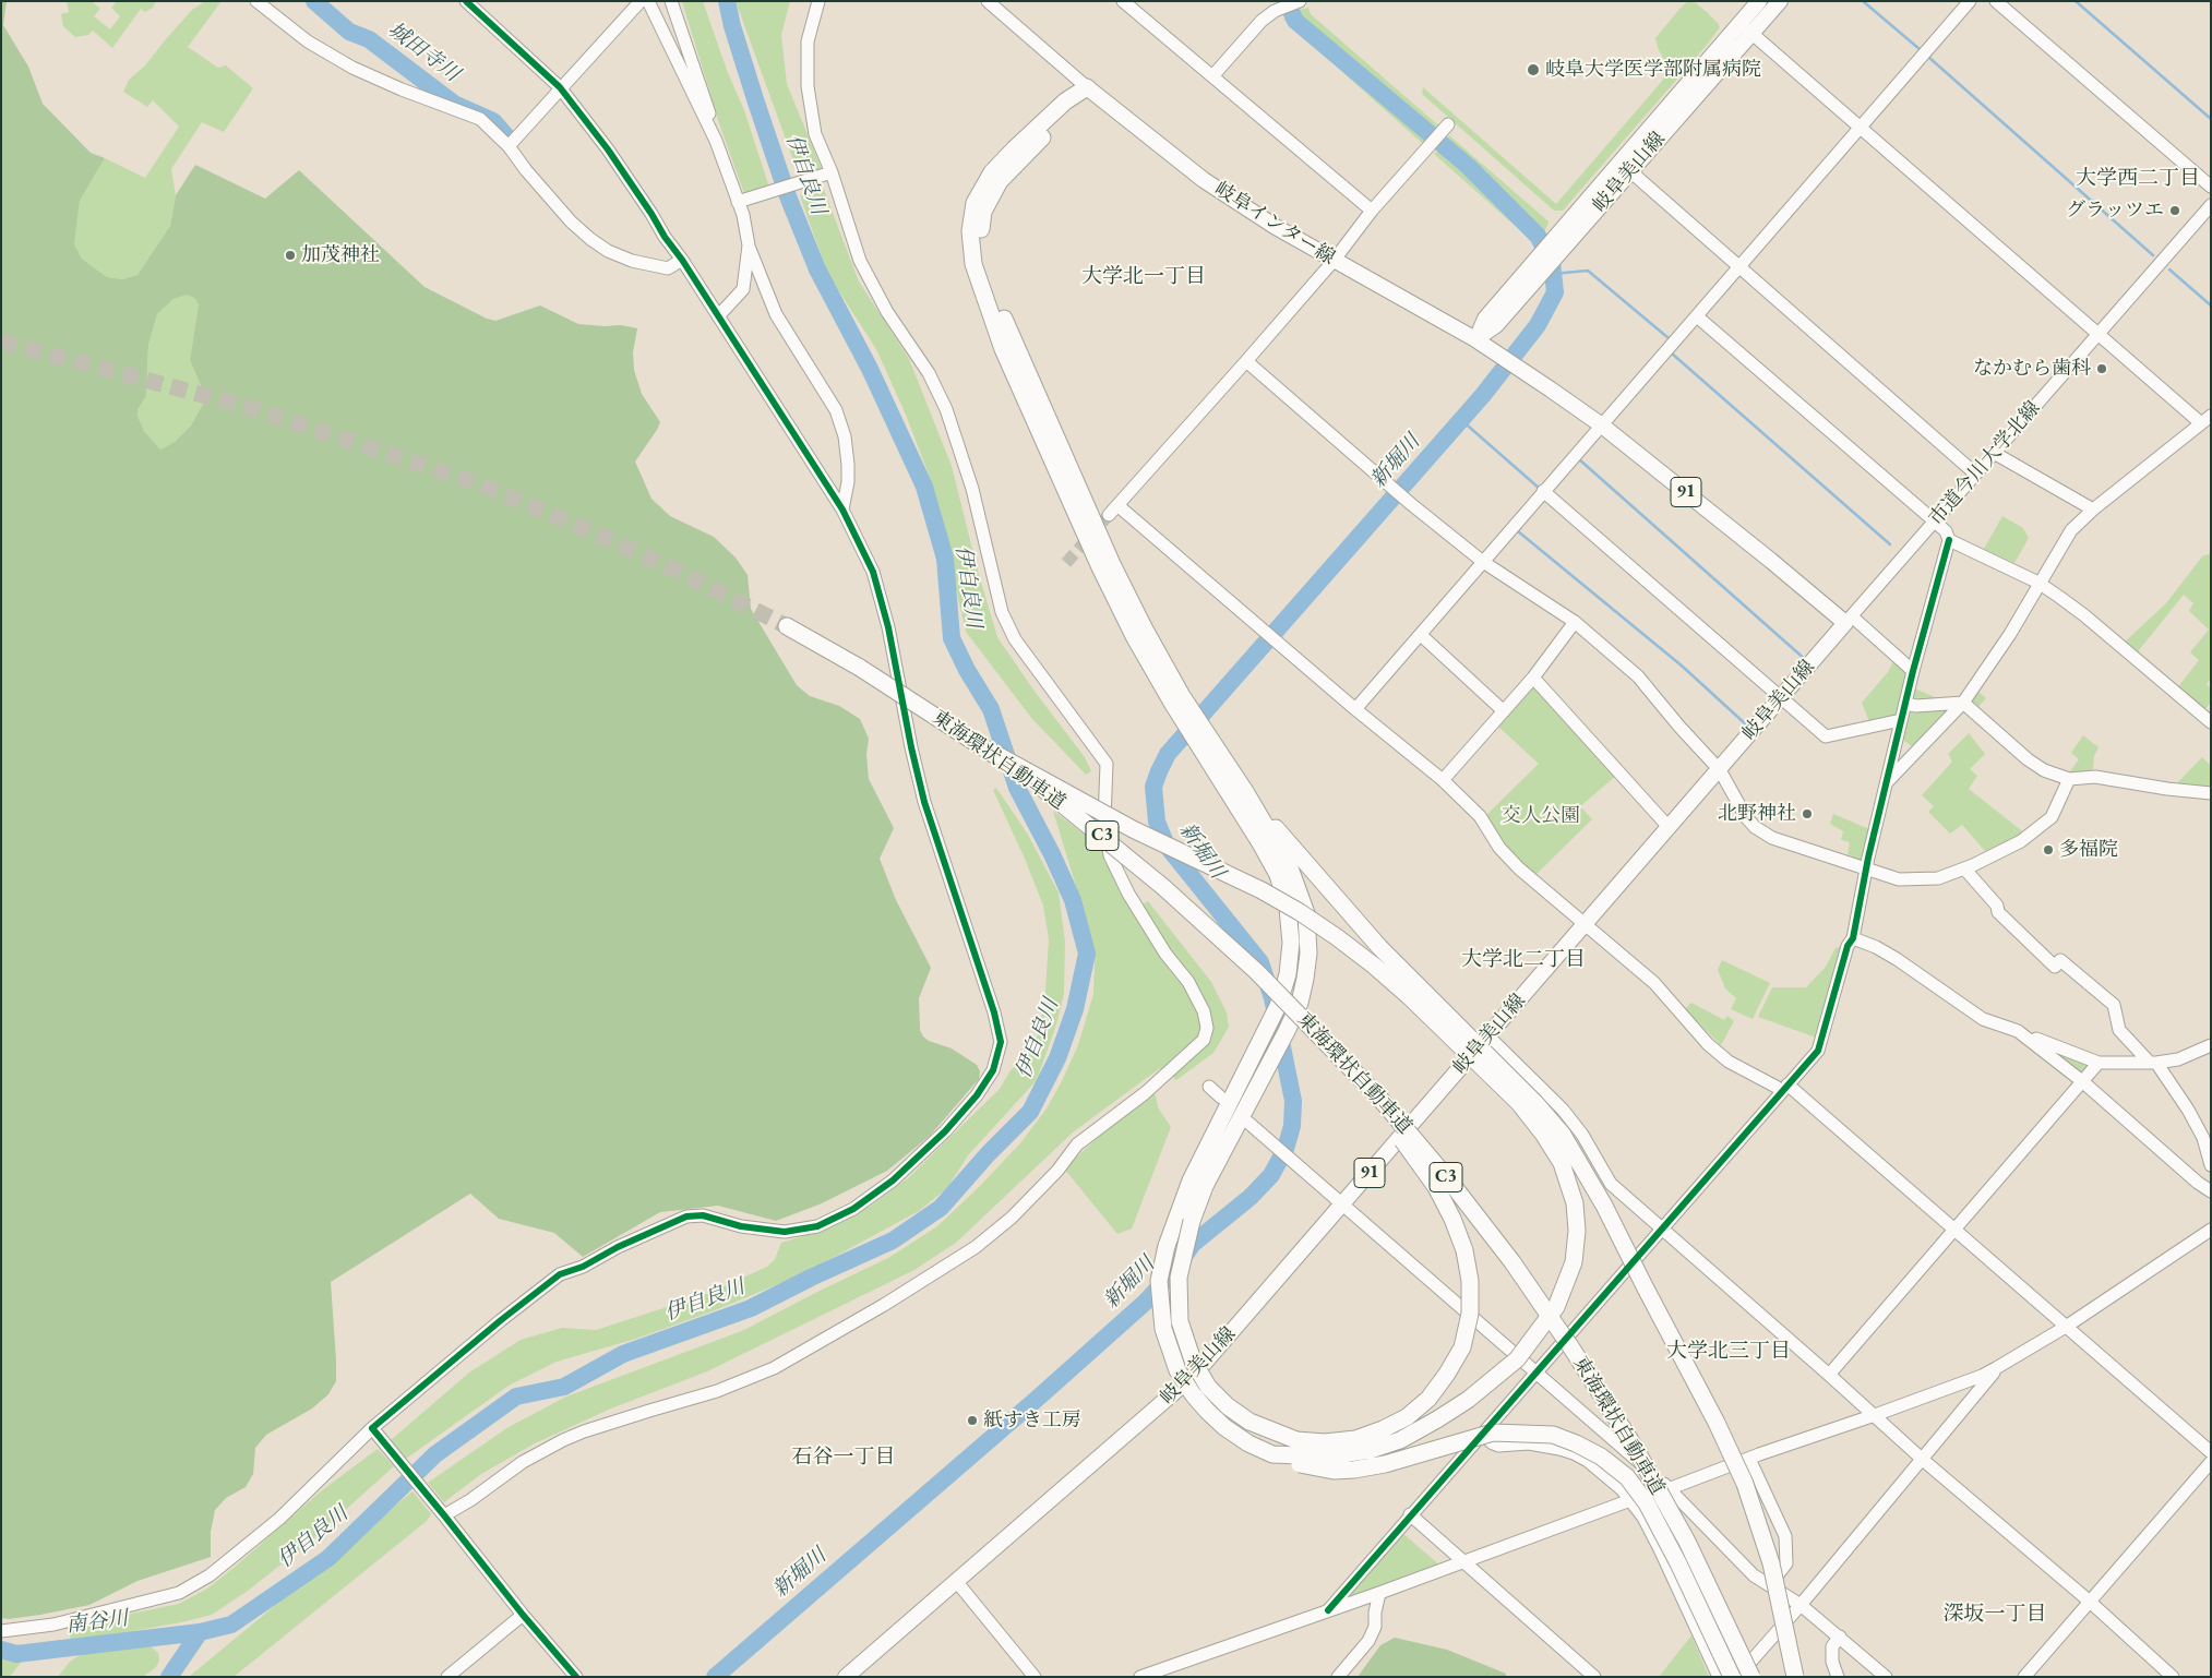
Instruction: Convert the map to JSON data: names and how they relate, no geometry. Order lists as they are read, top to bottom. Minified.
{"streets":{"highway":["東海環状自動車道","C3"],"main road":["岐阜美山線","岐阜インター線","91"],"street":["市道今川大学北線"]},"crossings":[["岐阜美山線","岐阜インター線"],["岐阜美山線","市道今川大学北線"],["岐阜美山線","91"],["岐阜インター線","91"],["市道今川大学北線","91"]],"districts":["大学西二丁目","大学北一丁目","大学北二丁目","大学北三丁目","石谷一丁目","深坂一丁目"],"water":["城田寺川","伊自良川","新堀川","南谷川"],"parks":["交人公園"],"places":["岐阜大学医学部附属病院","グラッツエ","加茂神社","なかむら歯科","北野神社","多福院","紙すき工房"]}
